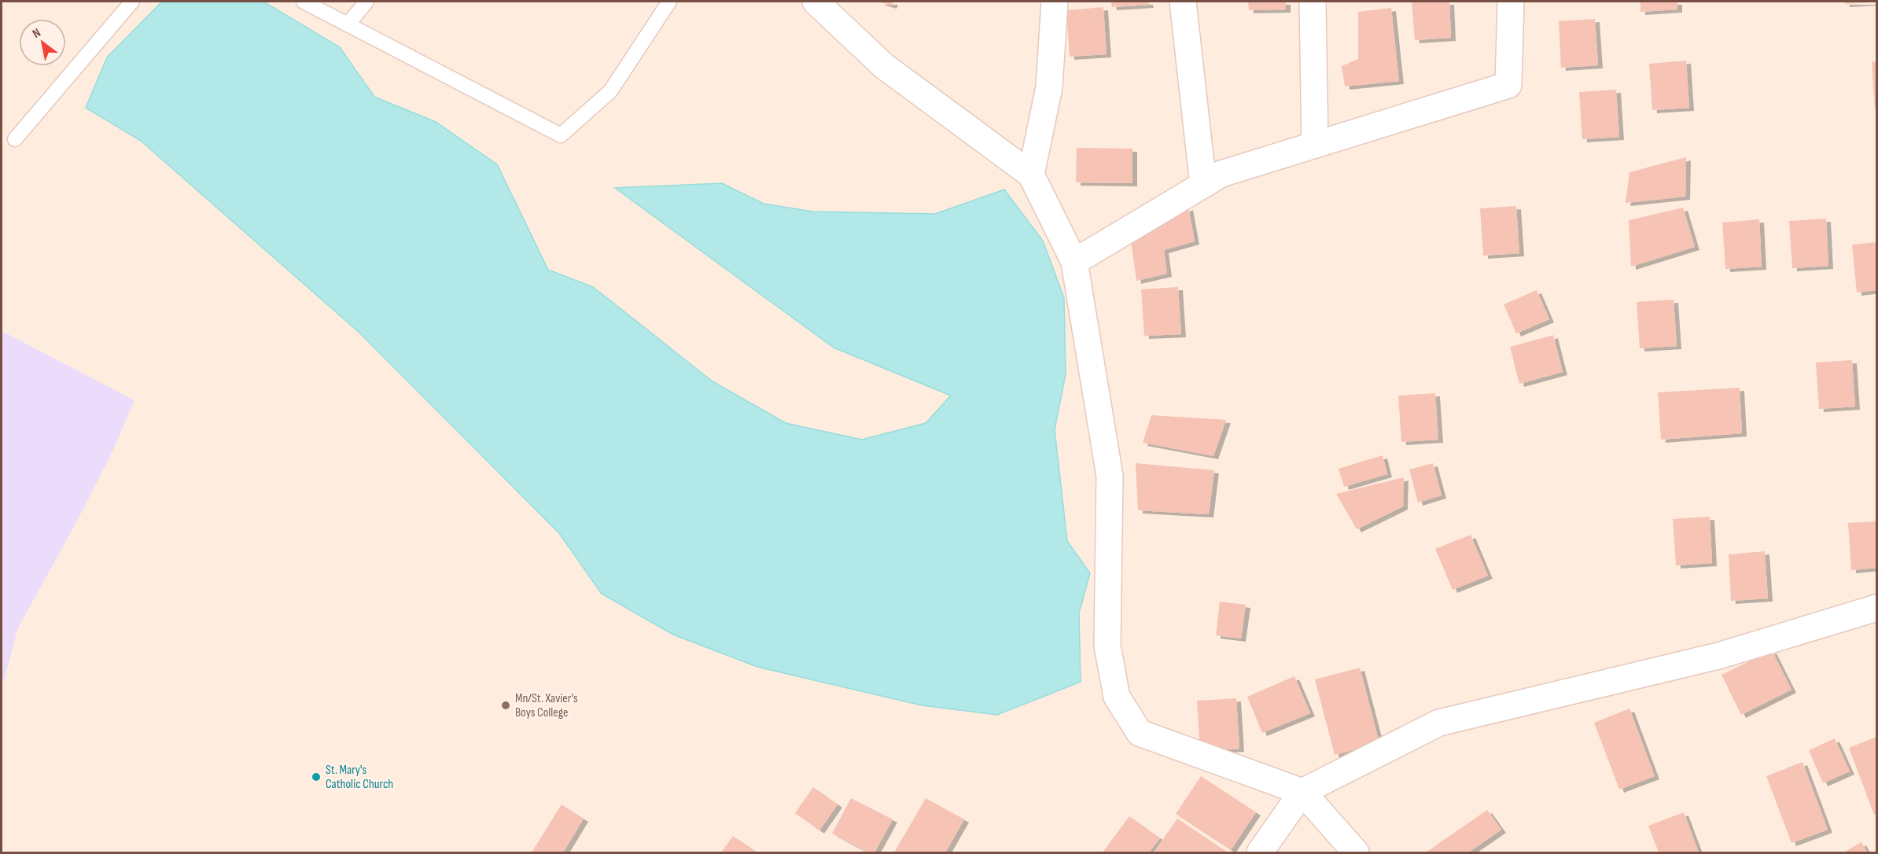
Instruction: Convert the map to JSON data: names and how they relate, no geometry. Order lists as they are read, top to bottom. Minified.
{"places":["Mn/St. Xavier's Boys College","St. Mary's Catholic Church"],"north":"top left"}
